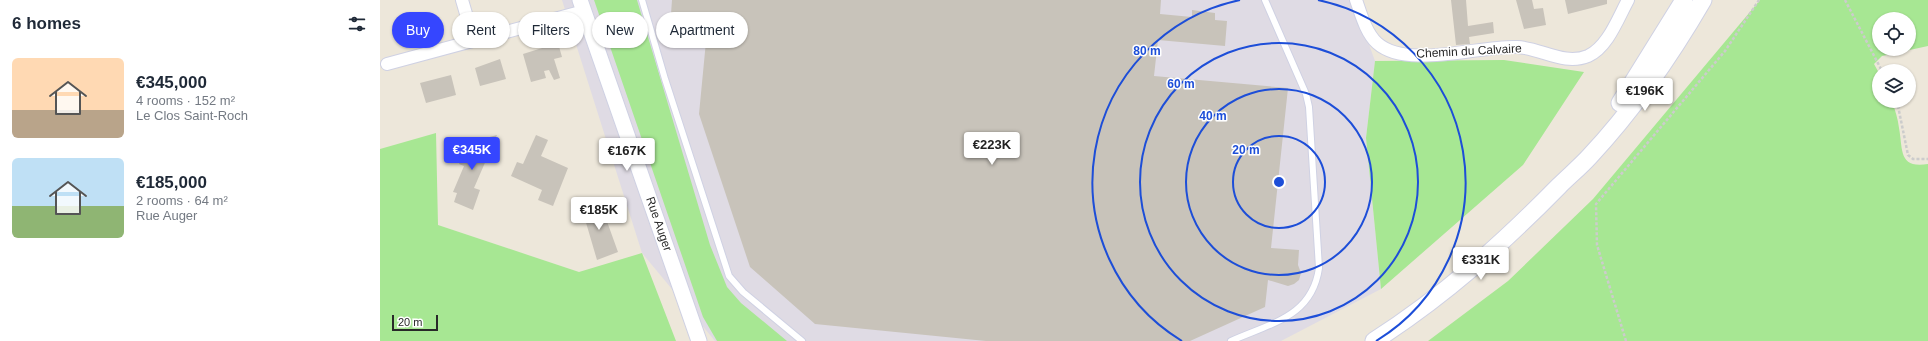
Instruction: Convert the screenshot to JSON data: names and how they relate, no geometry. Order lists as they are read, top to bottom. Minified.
{"streets":{"street":["Chemin du Calvaire","Rue Auger"]},"scale_bar":"20 m","page":{"heading":"6 homes","chip":["Buy","Rent","Filters","New","Apartment"],"list":[{"name":"€345,000","note":"4 rooms · 152 m² · Le Clos Saint-Roch"},{"name":"€185,000","note":"2 rooms · 64 m² · Rue Auger"}],"price":["€196K","€223K","€345K","€167K","€185K","€331K"],"scale":"20 m"},"rings":["80 m","60 m","40 m","20 m"]}
